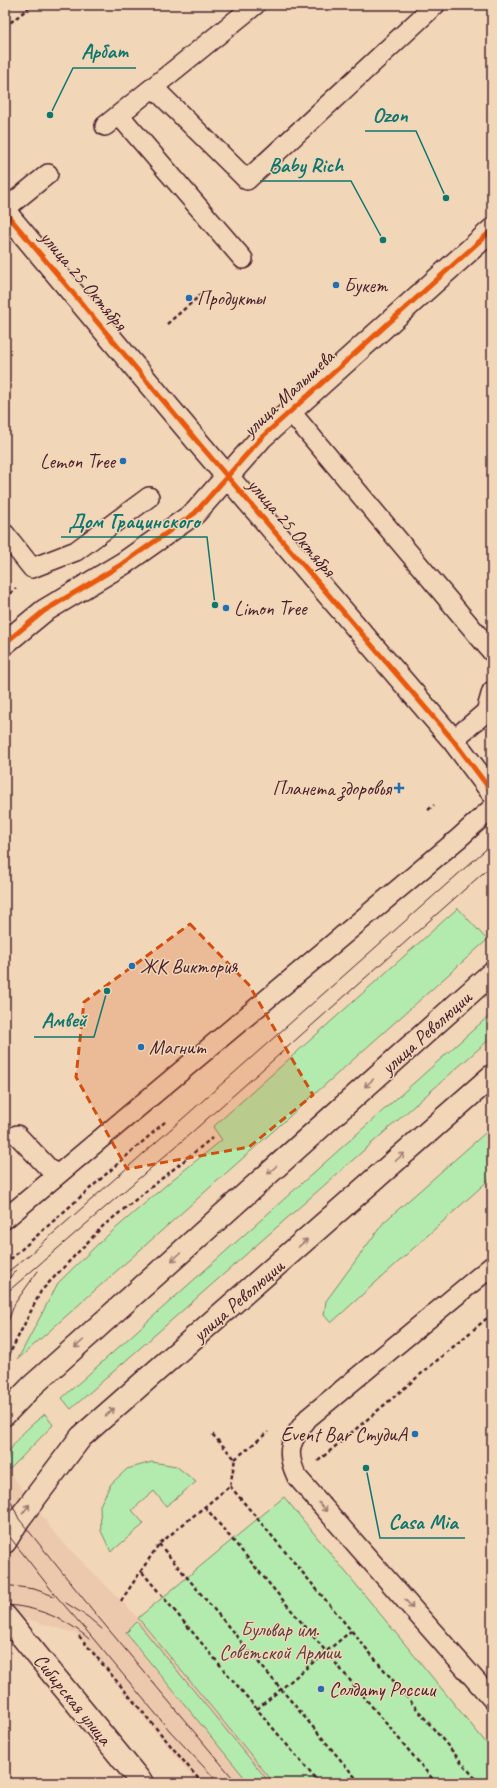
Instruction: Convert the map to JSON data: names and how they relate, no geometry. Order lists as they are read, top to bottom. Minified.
{"streets":{"main road":["улица 25 Октября","улица Малышева","улица Революции","Сибирская улица"]},"crossings":[["улица 25 Октября","улица Малышева"]],"parks":["Бульвар им. Советской Армии"],"places":{"other":["Арбат","Ozon","Baby Rich","Букет","Продукты","Lemon Tree","Дом Грацинского","Limon Tree","ЖК Виктория","Амвей","Магнит","Event Bar СтудиА","Casa Mia","Солдату России"],"health":["Планета здоровья"]}}
